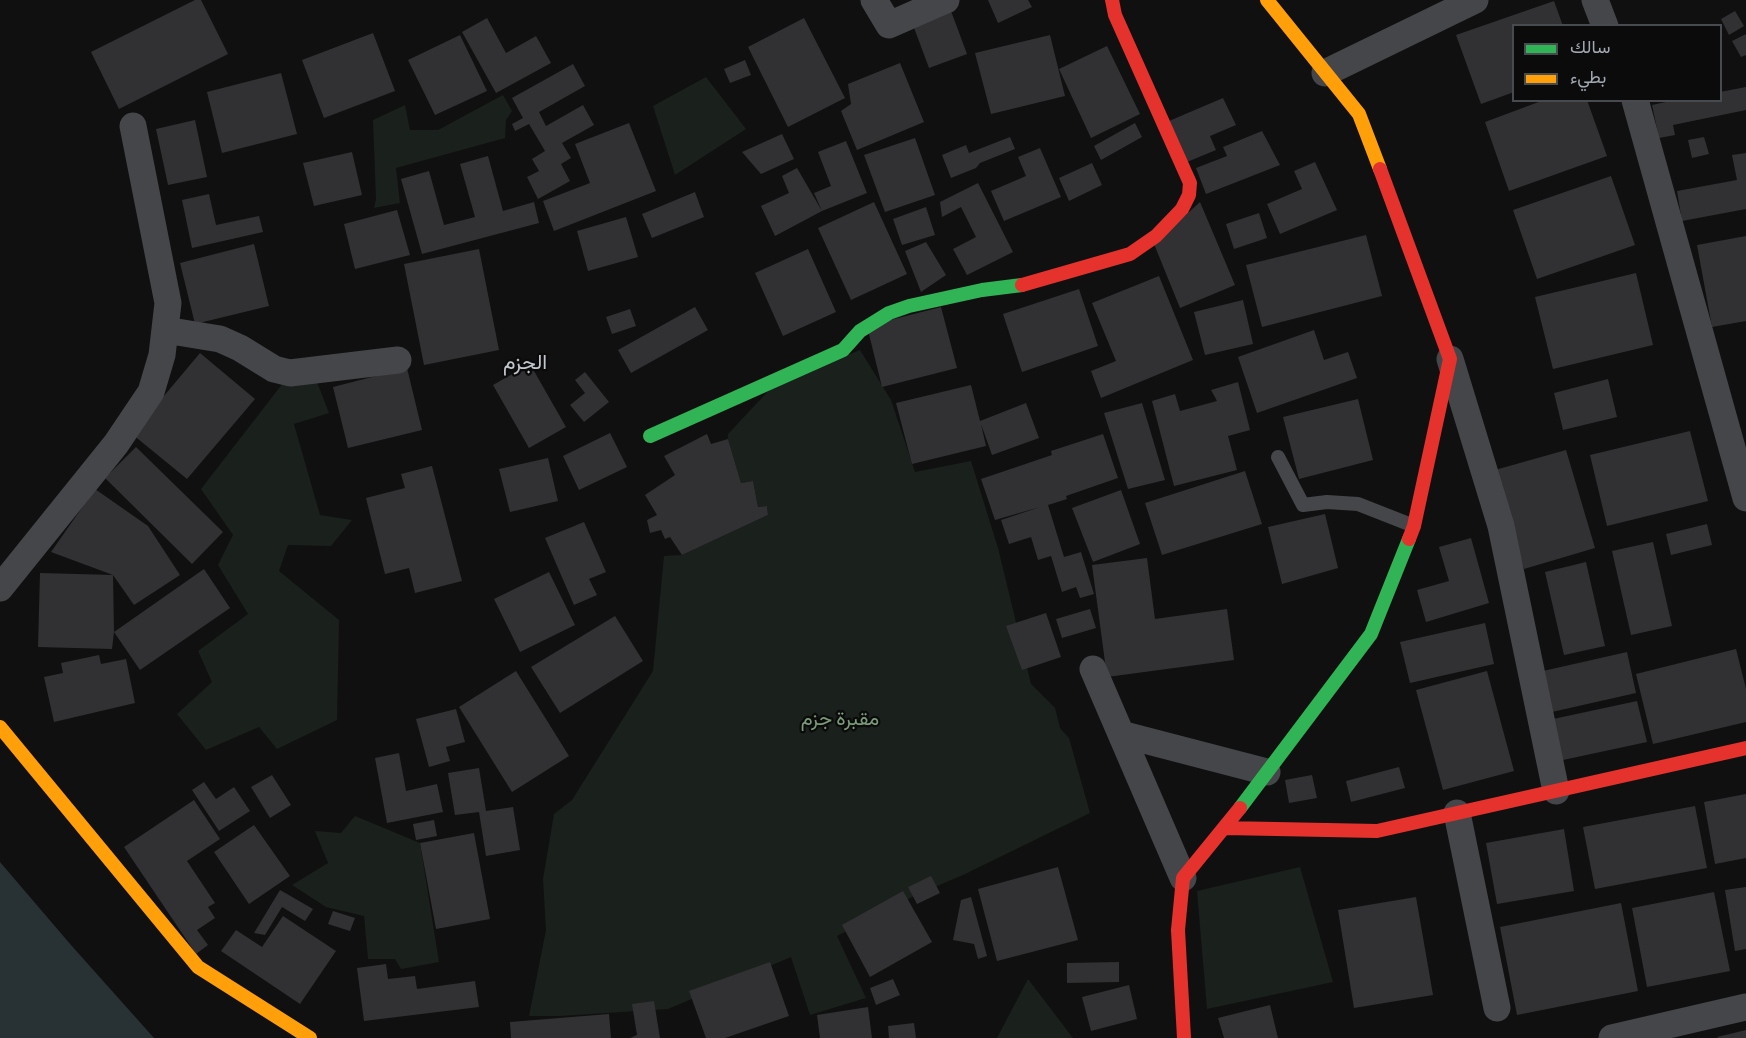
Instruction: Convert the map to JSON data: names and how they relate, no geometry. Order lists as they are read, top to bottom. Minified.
{"districts":["الجزم"],"parks":["مقبرة جزم"],"legend":["سالك","بطيء"]}
